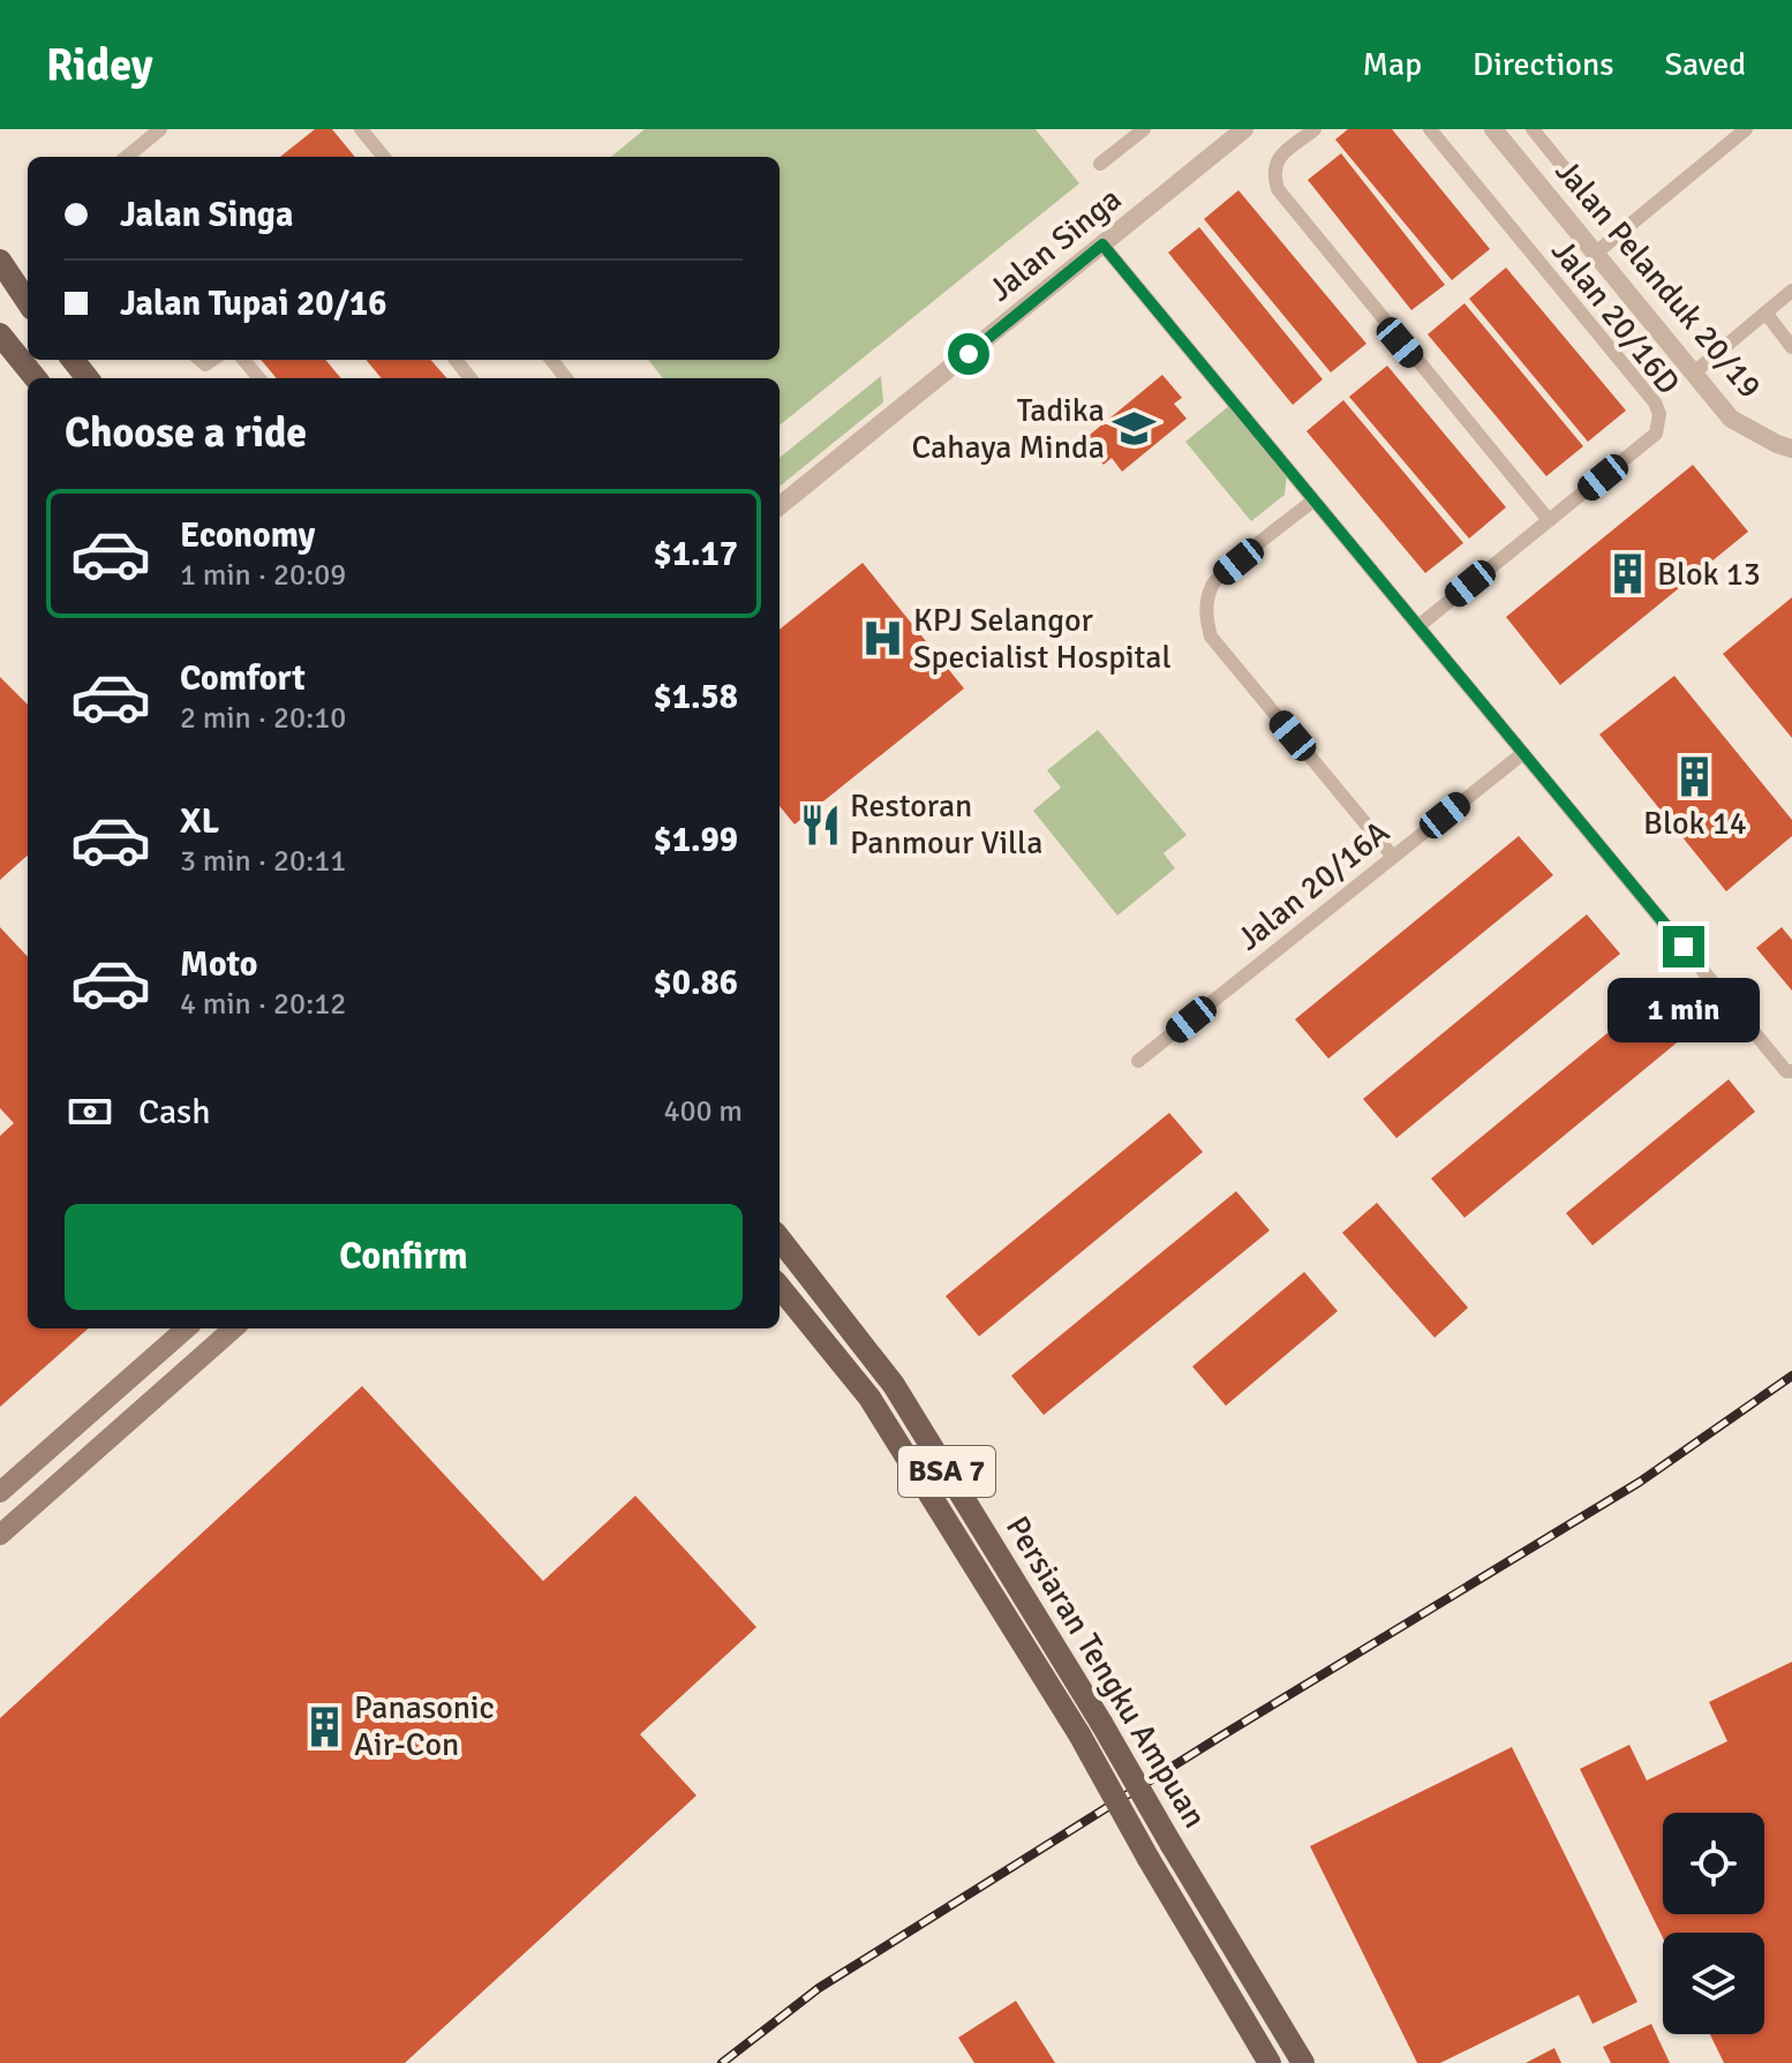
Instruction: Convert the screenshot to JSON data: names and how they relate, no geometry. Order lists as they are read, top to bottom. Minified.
{"streets":{"main road":["BSA 7","Persiaran Tengku Ampuan"],"street":["Jalan Singa","Jalan Pelanduk 20/19","Jalan 20/16D","Jalan 20/16A"]},"places":{"school or university":["Tadika Cahaya Minda"],"building":["Blok 13","Blok 14","Panasonic Air-Con"],"hospital":["KPJ Selangor Specialist Hospital"],"restaurant":["Restoran Panmour Villa"]},"page":{"header":"Ridey","nav":["Map","Directions","Saved"],"banner":["Jalan Singa","Jalan Tupai 20/16"],"heading":"Choose a ride","list":[{"name":"Economy","note":"1 min · 20:09","value":"$1.17"},{"name":"Comfort","note":"2 min · 20:10","value":"$1.58"},{"name":"XL","note":"3 min · 20:11","value":"$1.99"},{"name":"Moto","note":"4 min · 20:12","value":"$0.86"}],"bubble":"1 min","pay":["Cash","400 m"],"buttons":"Confirm"}}
